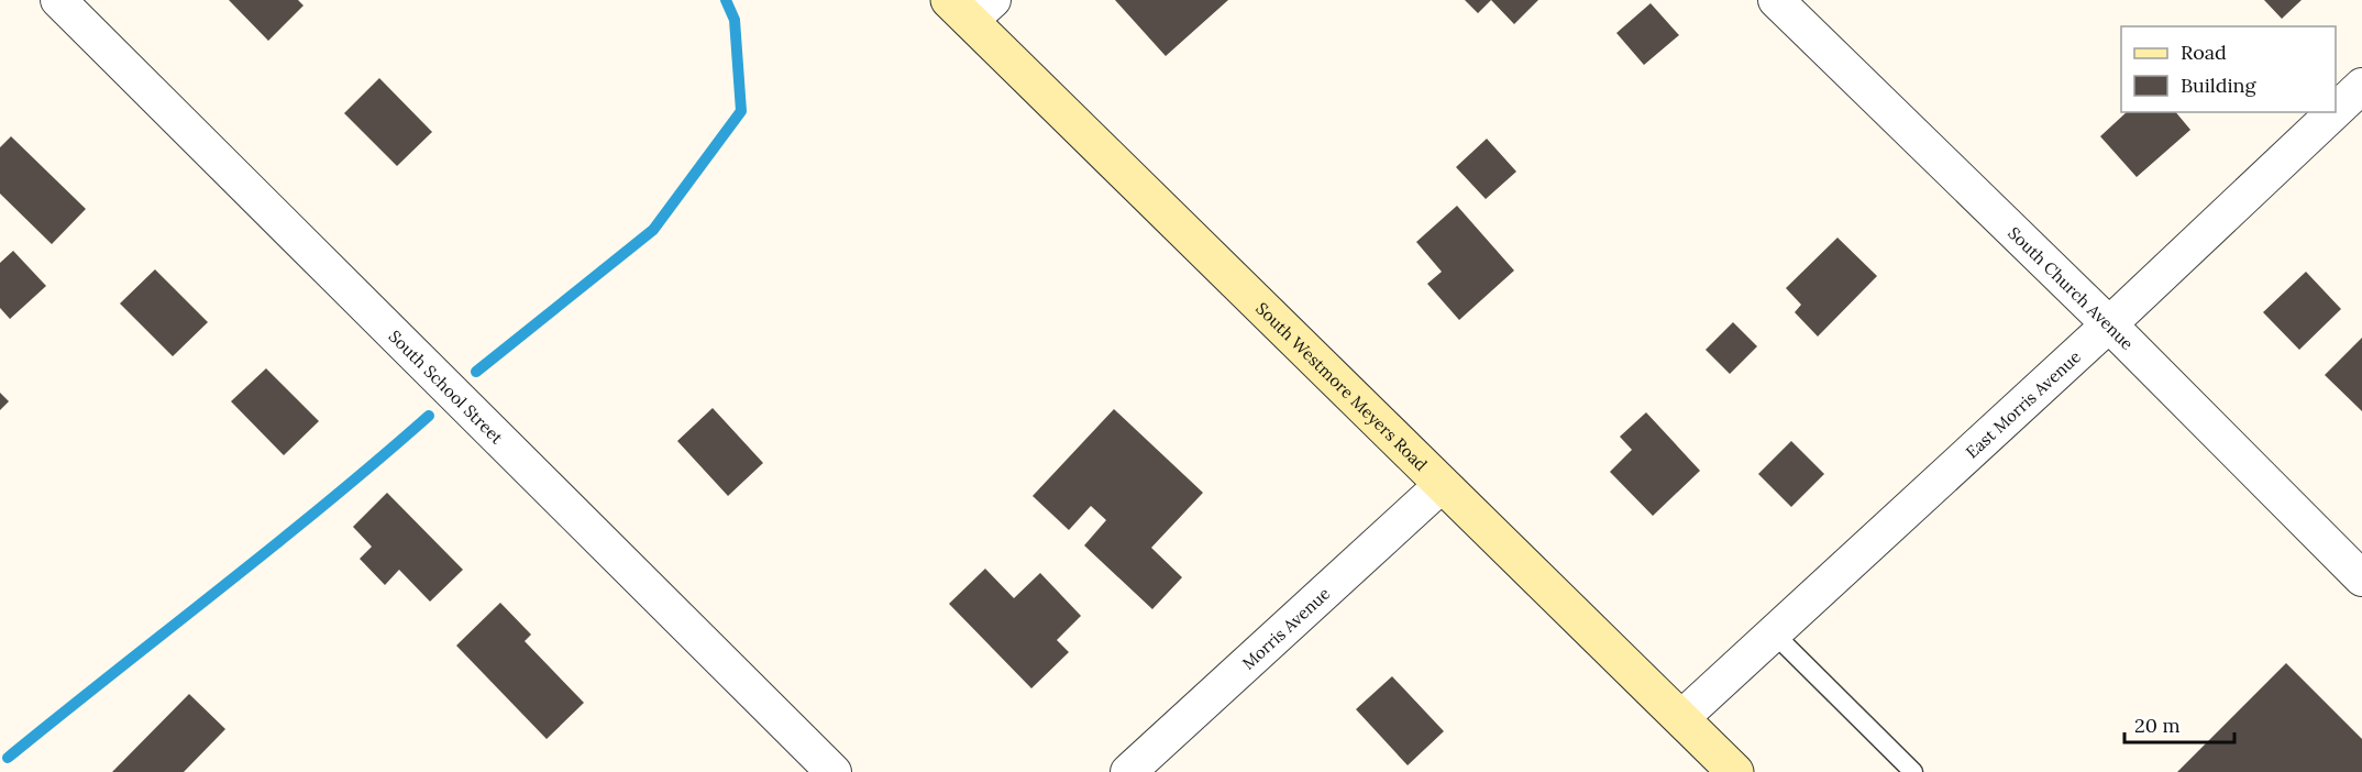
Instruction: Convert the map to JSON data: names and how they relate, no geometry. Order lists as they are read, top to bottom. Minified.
{"streets":{"street":["South Church Avenue","South School Street","South Westmore Meyers Road","East Morris Avenue","Morris Avenue"]},"crossings":[["South Church Avenue","East Morris Avenue"],["South Westmore Meyers Road","East Morris Avenue"],["South Westmore Meyers Road","Morris Avenue"]],"legend":["Road","Building"],"scale_bar":"20 m"}
